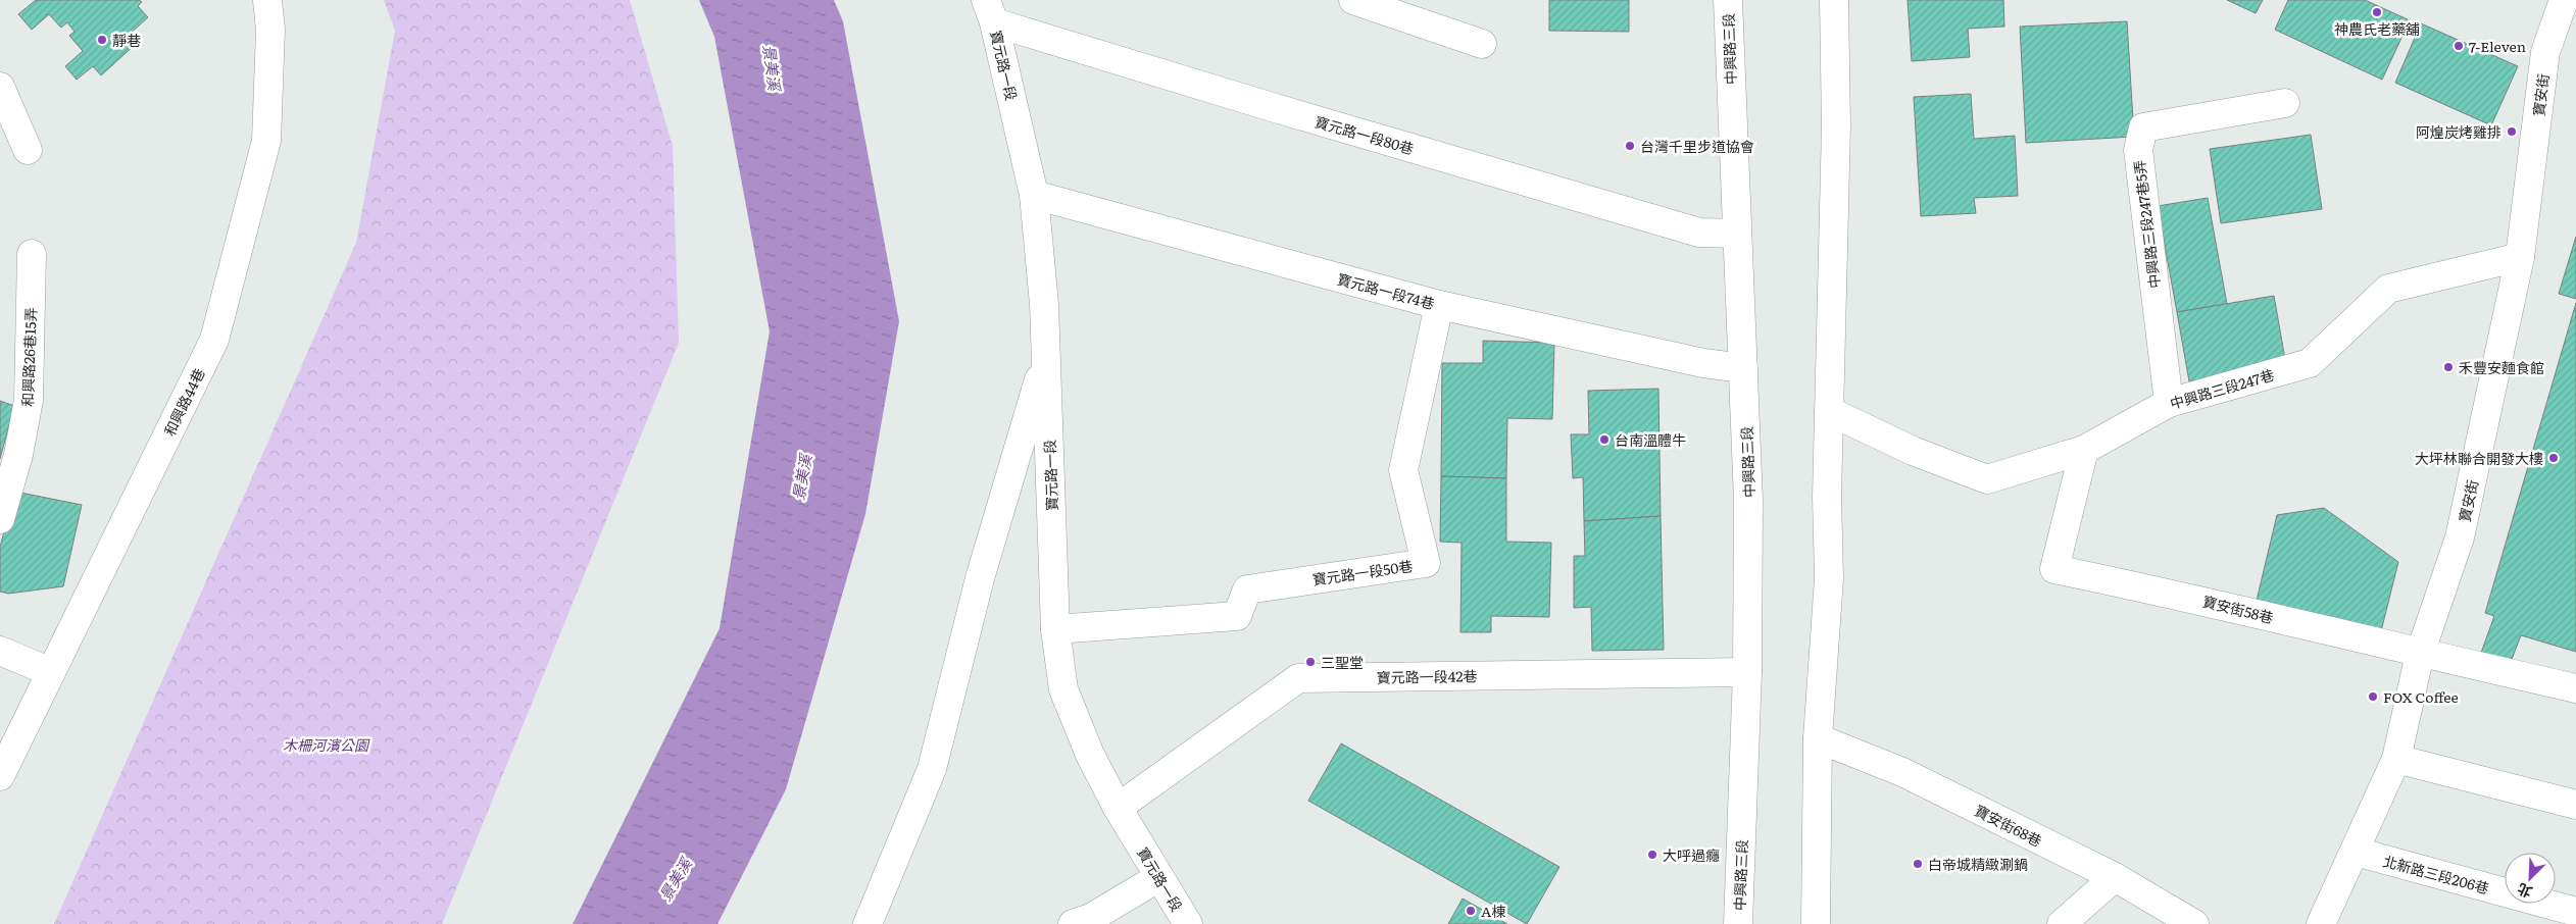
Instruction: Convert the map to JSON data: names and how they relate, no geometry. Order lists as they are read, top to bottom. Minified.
{"streets":{"street":["中興路三段","寶元路一段","寶安街","寶元路一段80巷","中興路三段247巷5弄","寶元路一段74巷","和興路26巷15弄","中興路三段247巷","和興路44巷","寶元路一段50巷","寶安街58巷","寶元路一段42巷","寶安街68巷","北新路三段206巷"]},"crossings":[["中興路三段","寶元路一段80巷"],["中興路三段","寶元路一段74巷"],["中興路三段","寶元路一段42巷"],["寶元路一段","寶元路一段80巷"],["寶元路一段","寶元路一段74巷"],["寶元路一段","寶元路一段50巷"],["寶元路一段","寶元路一段42巷"],["寶安街","中興路三段247巷"],["寶安街","寶安街58巷"],["寶安街","北新路三段206巷"],["中興路三段247巷5弄","中興路三段247巷"],["寶元路一段74巷","寶元路一段50巷"],["中興路三段247巷","寶安街58巷"]],"water":["景美溪"],"parks":["木柵河濱公園"],"places":["神農氏老藥舖","靜巷","7-Eleven","阿煌炭烤雞排","台灣千里步道協會","禾豐安麵食館","台南溫體牛","大坪林聯合開發大樓","三聖堂","FOX Coffee","大呼過癮","白帝城精緻涮鍋","A棟"],"north":"bottom left"}
